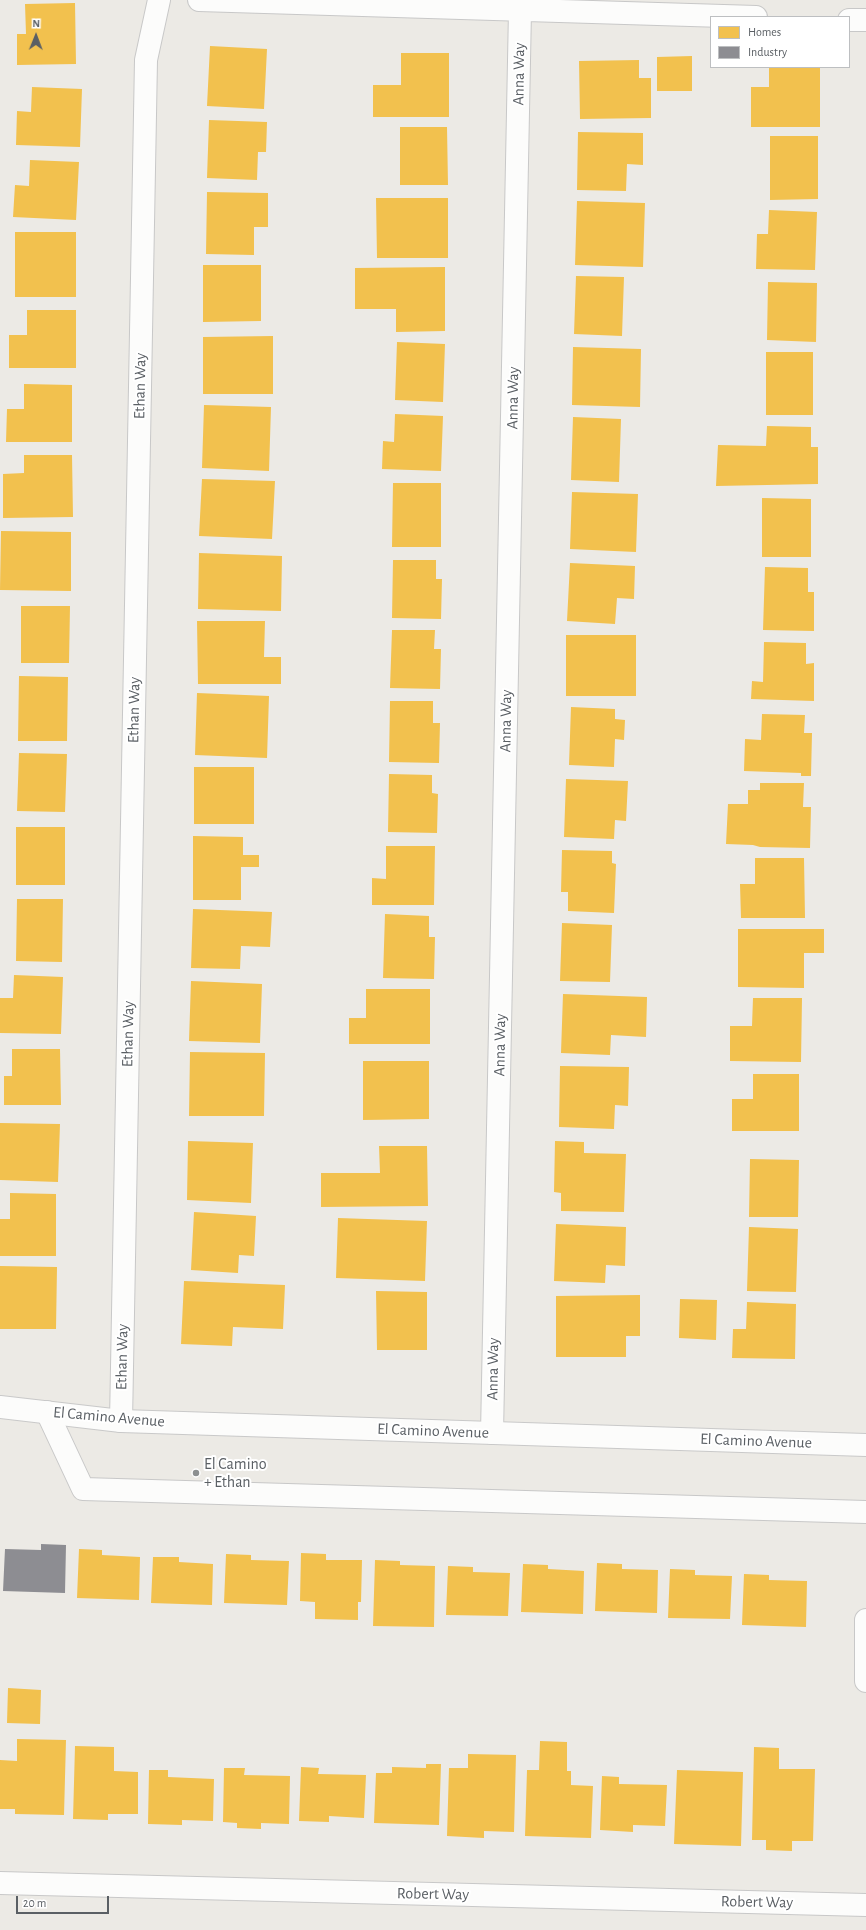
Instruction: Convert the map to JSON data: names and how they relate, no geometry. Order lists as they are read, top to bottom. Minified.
{"streets":{"street":["Anna Way","Ethan Way","El Camino Avenue","Robert Way"]},"crossings":[["Anna Way","El Camino Avenue"],["Ethan Way","El Camino Avenue"]],"places":["El Camino + Ethan"],"legend":["Homes","Industry"],"scale_bar":"20 m","north":"top"}
